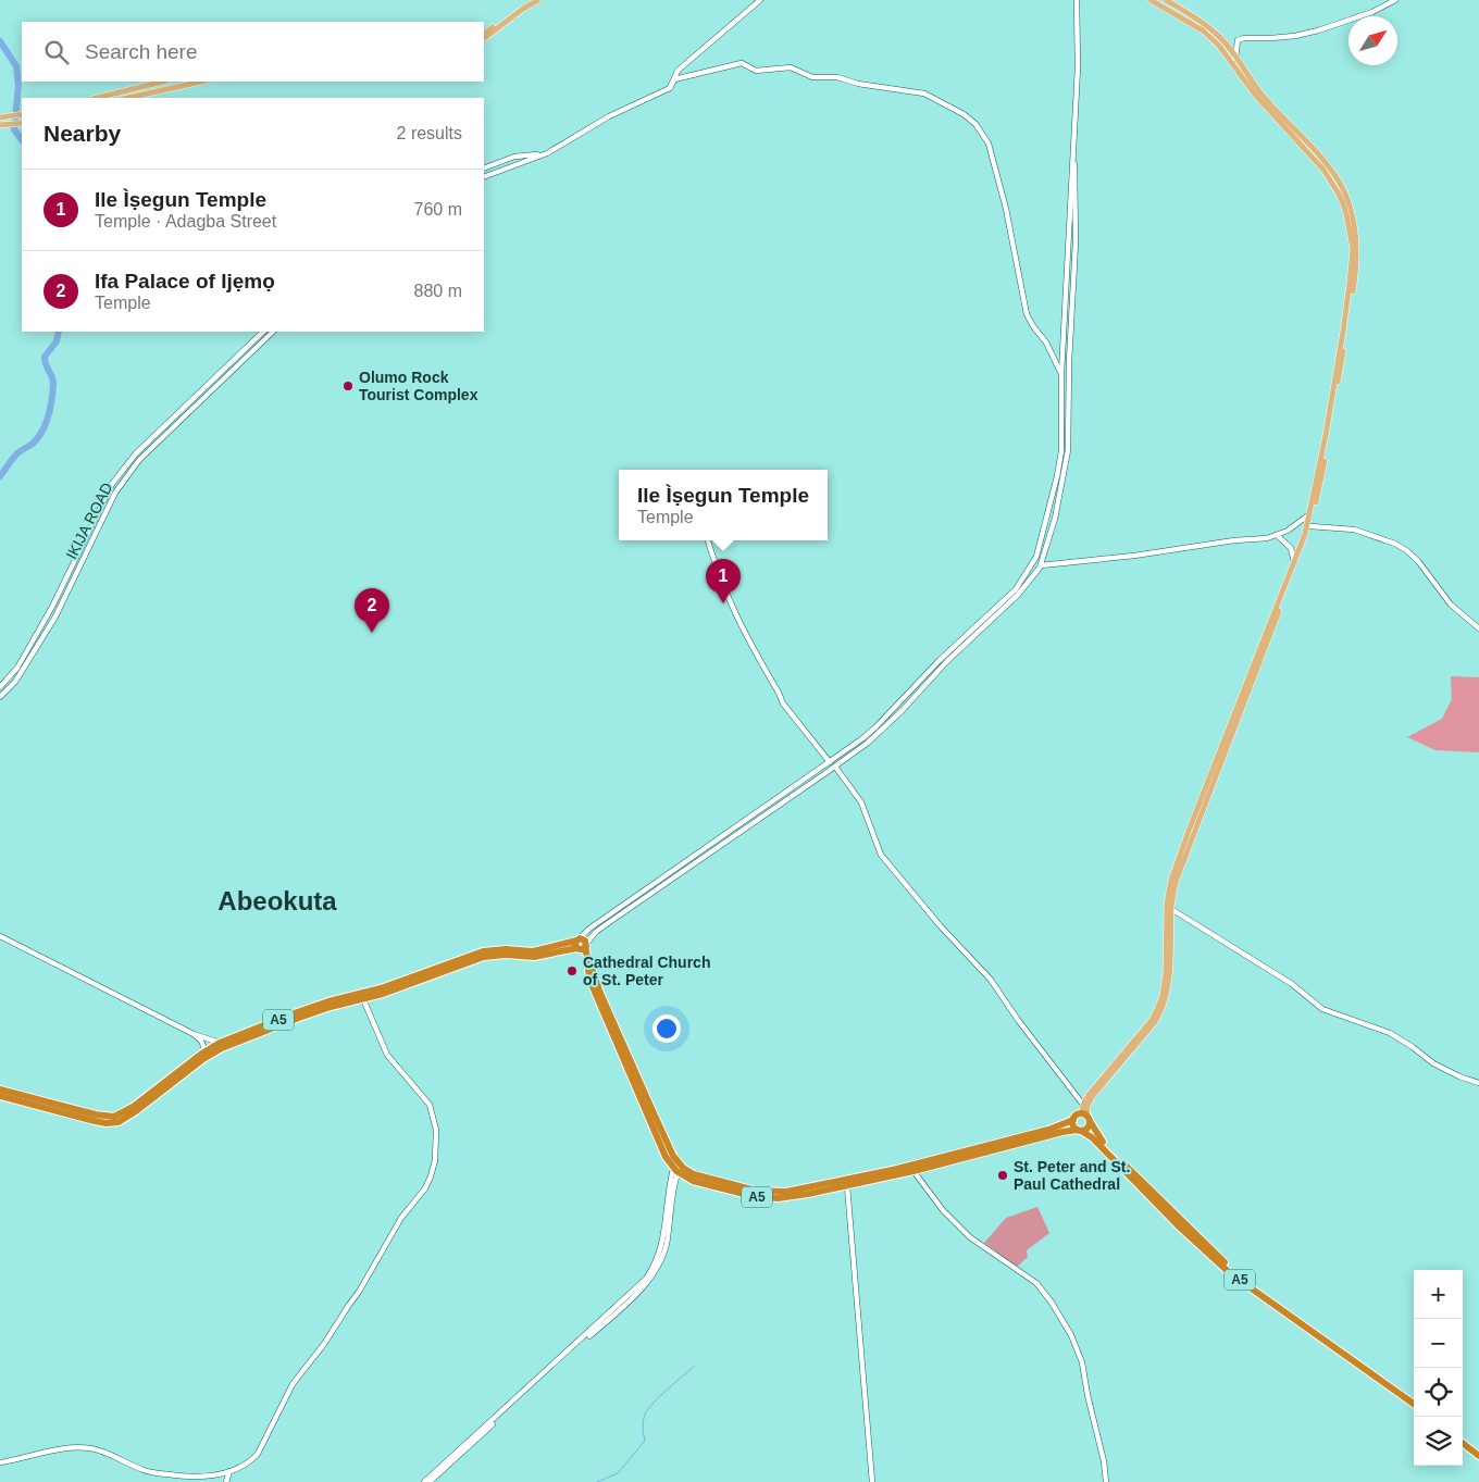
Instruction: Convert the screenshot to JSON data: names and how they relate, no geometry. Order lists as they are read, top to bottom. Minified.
{"streets":{"highway":["A5"],"street":["IKIJA ROAD"]},"districts":["Abeokuta"],"places":["Olumo Rock Tourist Complex","Cathedral Church of St. Peter","St. Peter and St. Paul Cathedral"],"north":"top right","page":{"search":"Search here","heading":["Nearby","2 results"],"list":[{"mark":"1","name":"Ile Ìṣegun Temple","note":"Temple · Adagba Street","value":"760 m"},{"mark":"2","name":"Ifa Palace of Ijẹmọ","note":"Temple","value":"880 m"}],"popup":["Ile Ìṣegun Temple","Temple"],"pins":["1","2"],"map_buttons":["+","−"]}}
